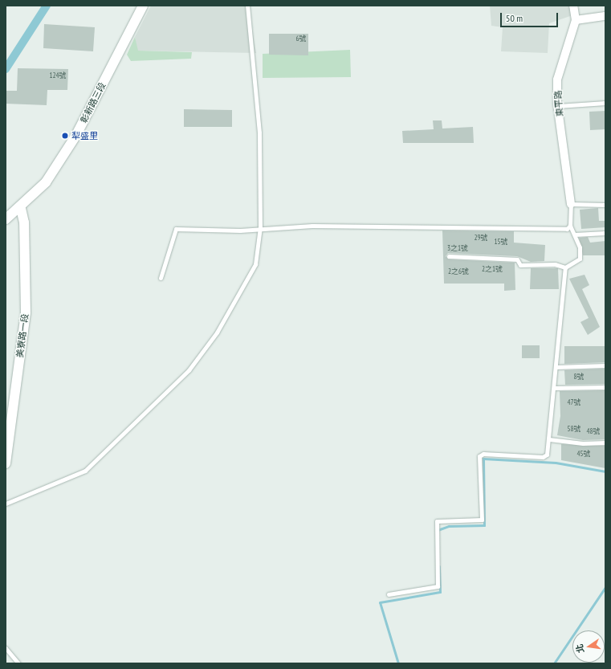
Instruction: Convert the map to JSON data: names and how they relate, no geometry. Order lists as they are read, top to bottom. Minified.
{"streets":{"street":["彰新路三段","東平路","美寮路一段"]},"crossings":[["彰新路三段","美寮路一段"]],"places":["犁盛里"],"house_numbers":["6號","124號","29號","15號","3之1號","2之1號","2之6號","8號","47號","58號","48號","45號"],"scale_bar":"50 m","north":"left"}
